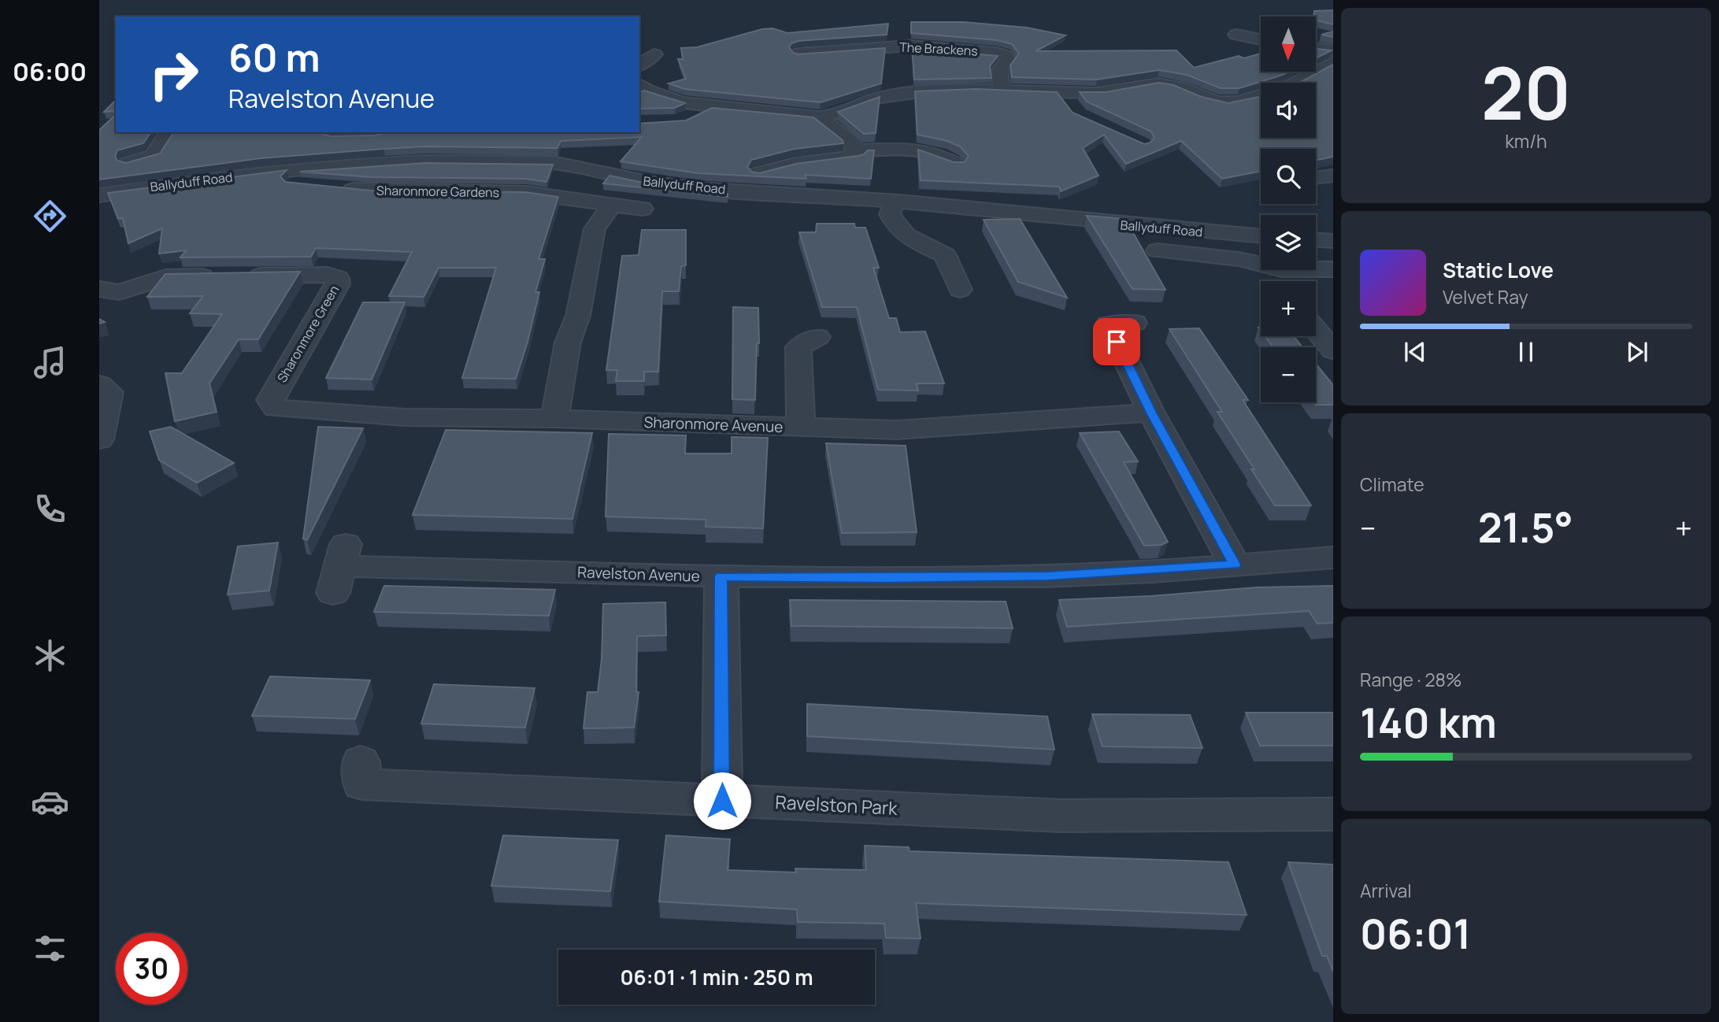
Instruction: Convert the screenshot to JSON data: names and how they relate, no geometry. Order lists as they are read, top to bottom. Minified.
{"streets":{"street":["The Brackens","Ballyduff Road","Sharonmore Gardens","Sharonmore Green","Sharonmore Avenue","Ravelston Avenue","Ravelston Park"]},"crossings":[["Sharonmore Green","Sharonmore Avenue"]],"north":"bottom","page":{"tabs":"06:00","tile":[["20","km/h"],"Climate",["Range · 28%","140 km"],["Arrival","06:01"]],"map_buttons":["+","−"],"turn":["60 m","Ravelston Avenue"],"song":["Static Love","Velvet Ray"],"heat":["−","21.5°","+"],"limit":"30","trip":"06:01 · 1 min · 250 m"}}
